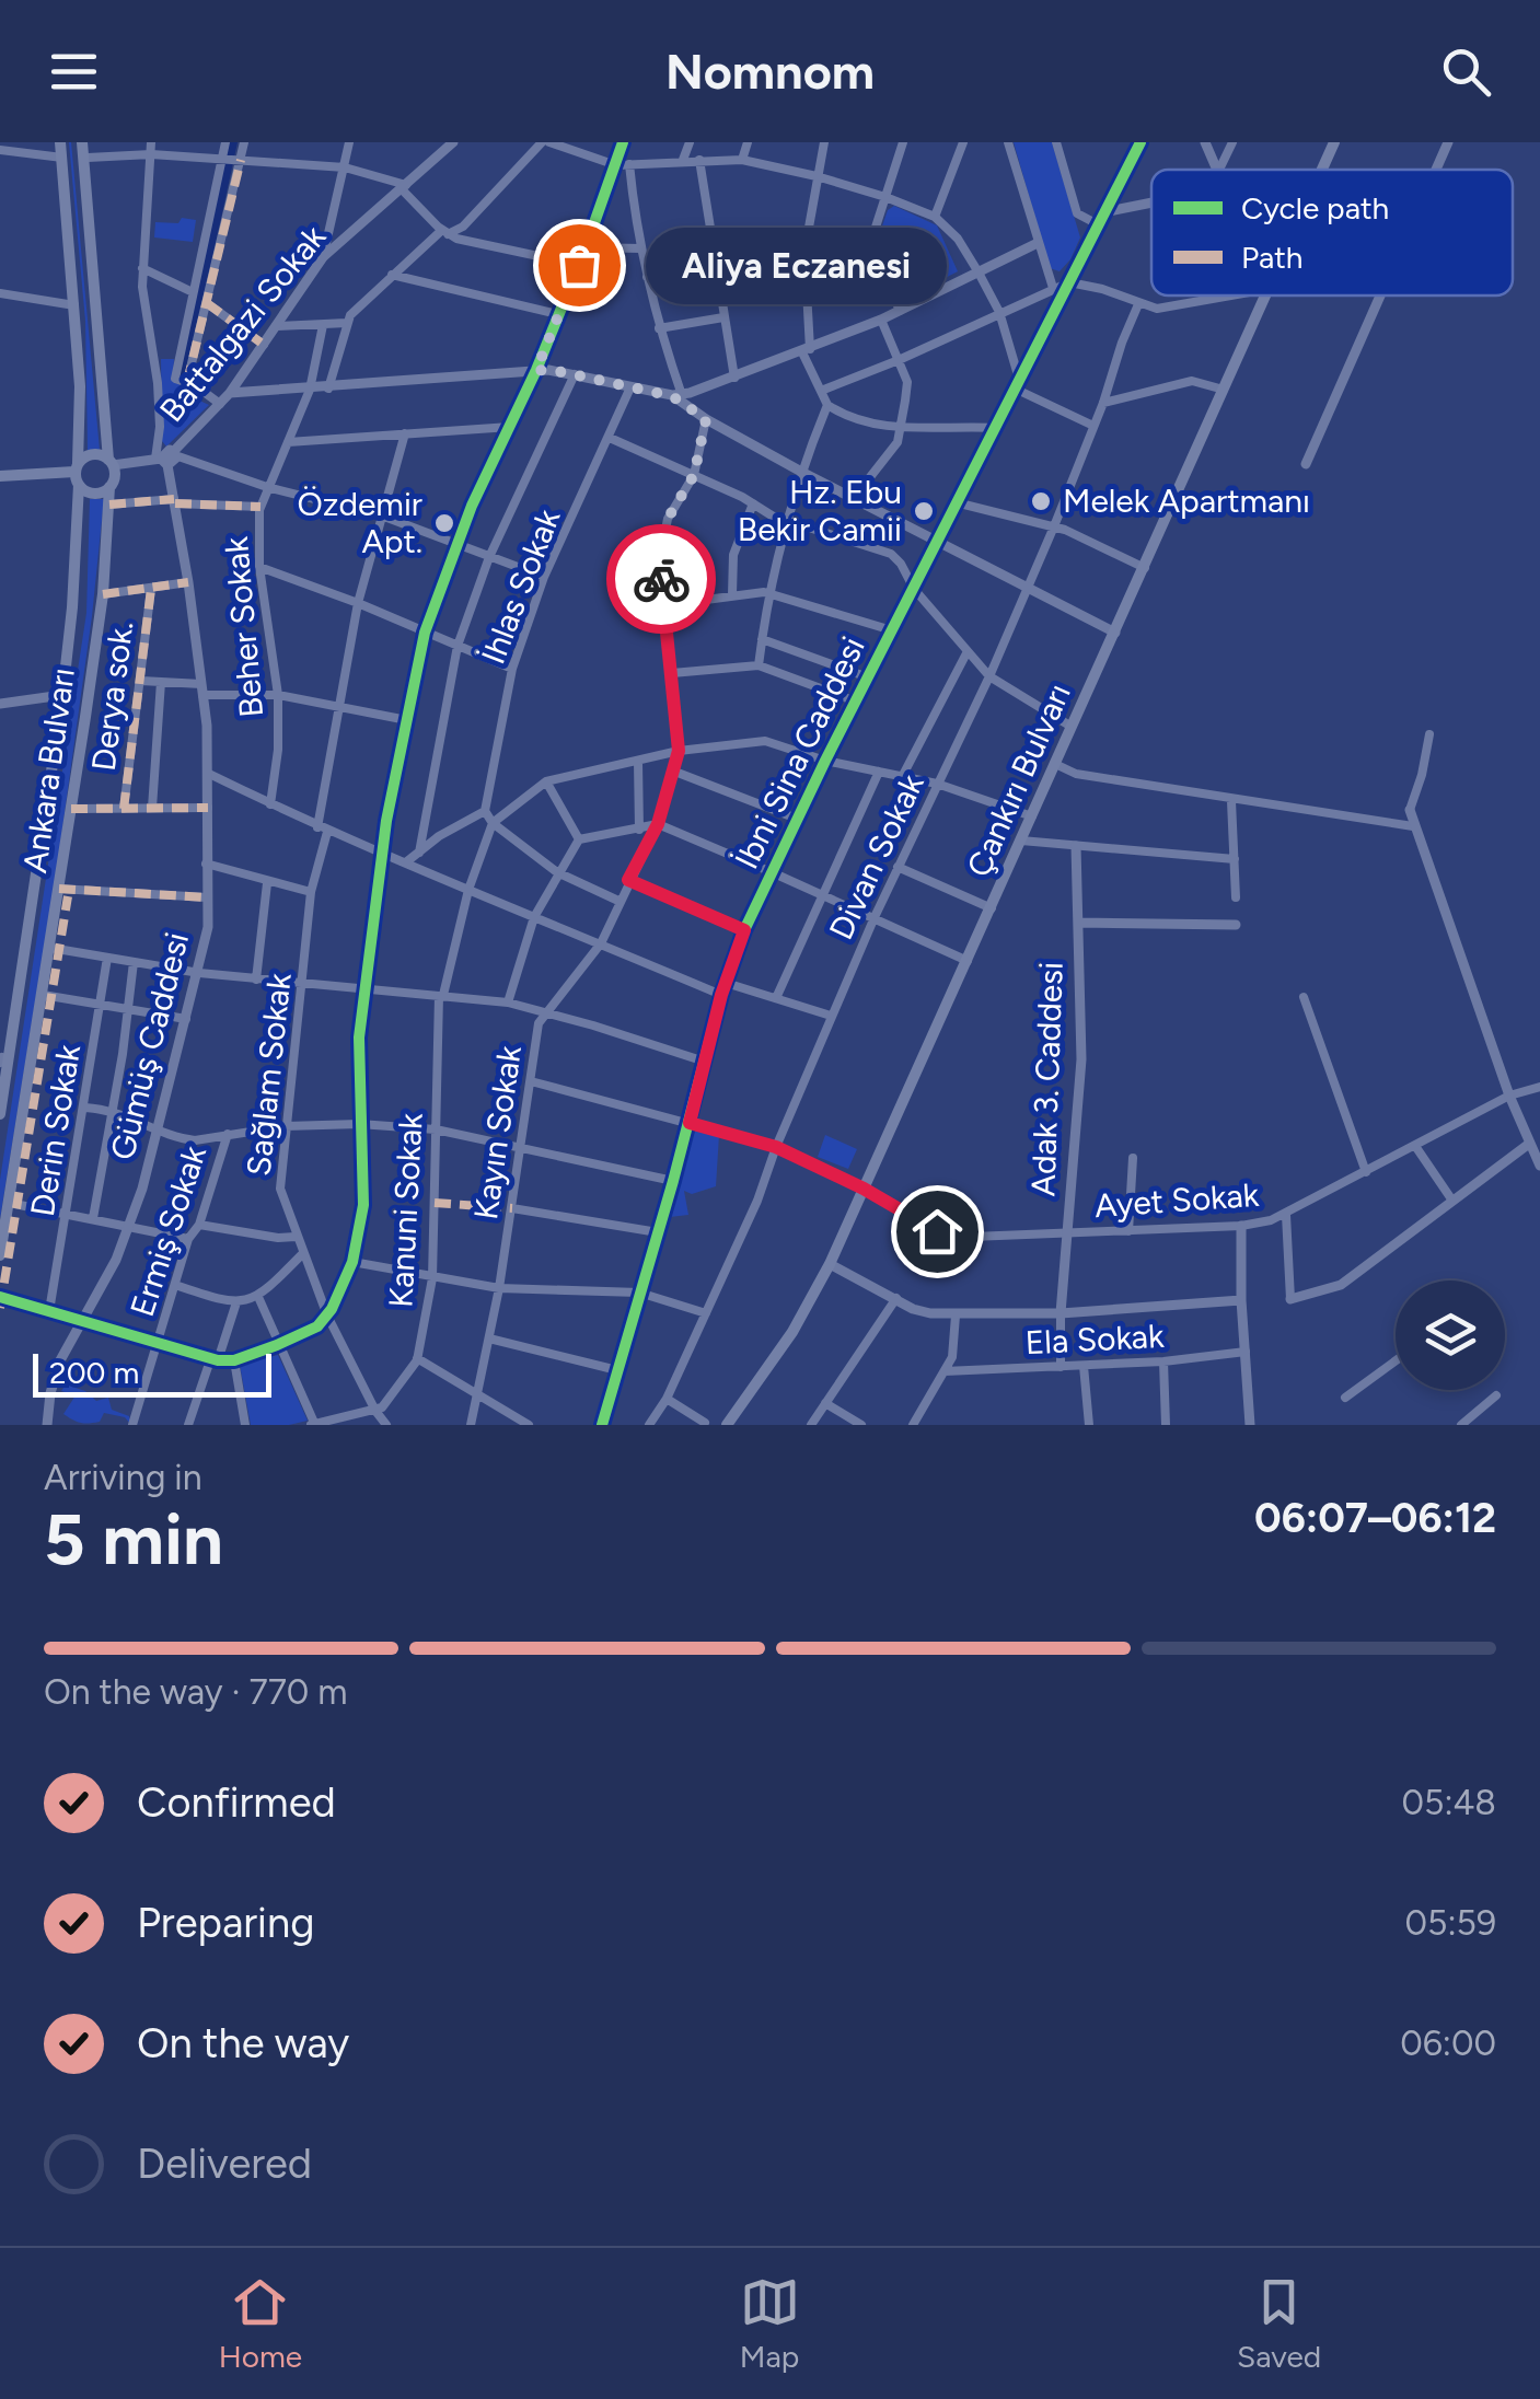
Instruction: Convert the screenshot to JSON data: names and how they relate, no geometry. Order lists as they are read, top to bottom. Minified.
{"streets":{"main road":["Ankara Bulvarı","Çankırı Bulvarı"],"street":["Battalgazi Sokak","İhlas Sokak","Beher Sokak","Derya sok.","İbni Sina Caddesi","Divan Sokak","Gümüş Caddesi","Sağlam Sokak","Adak 3. Caddesi","Derin Sokak","Kayın Sokak","Ayet Sokak","Kanuni Sokak","Ermiş Sokak","Ela Sokak"]},"crossings":[["İbni Sina Caddesi","Ayet Sokak"],["Çankırı Bulvarı","Ayet Sokak"],["Divan Sokak","Ayet Sokak"],["Sağlam Sokak","Kanuni Sokak"],["Adak 3. Caddesi","Ayet Sokak"],["Kayın Sokak","Ayet Sokak"]],"places":["Aliya Eczanesi","Melek Apartmanı","Hz. Ebu Bekir Camii","Özdemir Apt."],"legend":["Cycle path","Path"],"scale_bar":"200 m","page":{"header":"Nomnom","bubble":"Aliya Eczanesi","scale":"200 m","heading":["5 min","Arriving in","06:07–06:12"],"bar":"On the way · 770 m","list":[["Confirmed","05:48"],["Preparing","05:59"],["On the way","06:00"],"Delivered"],"tabs":["Home","Map","Saved"]}}
